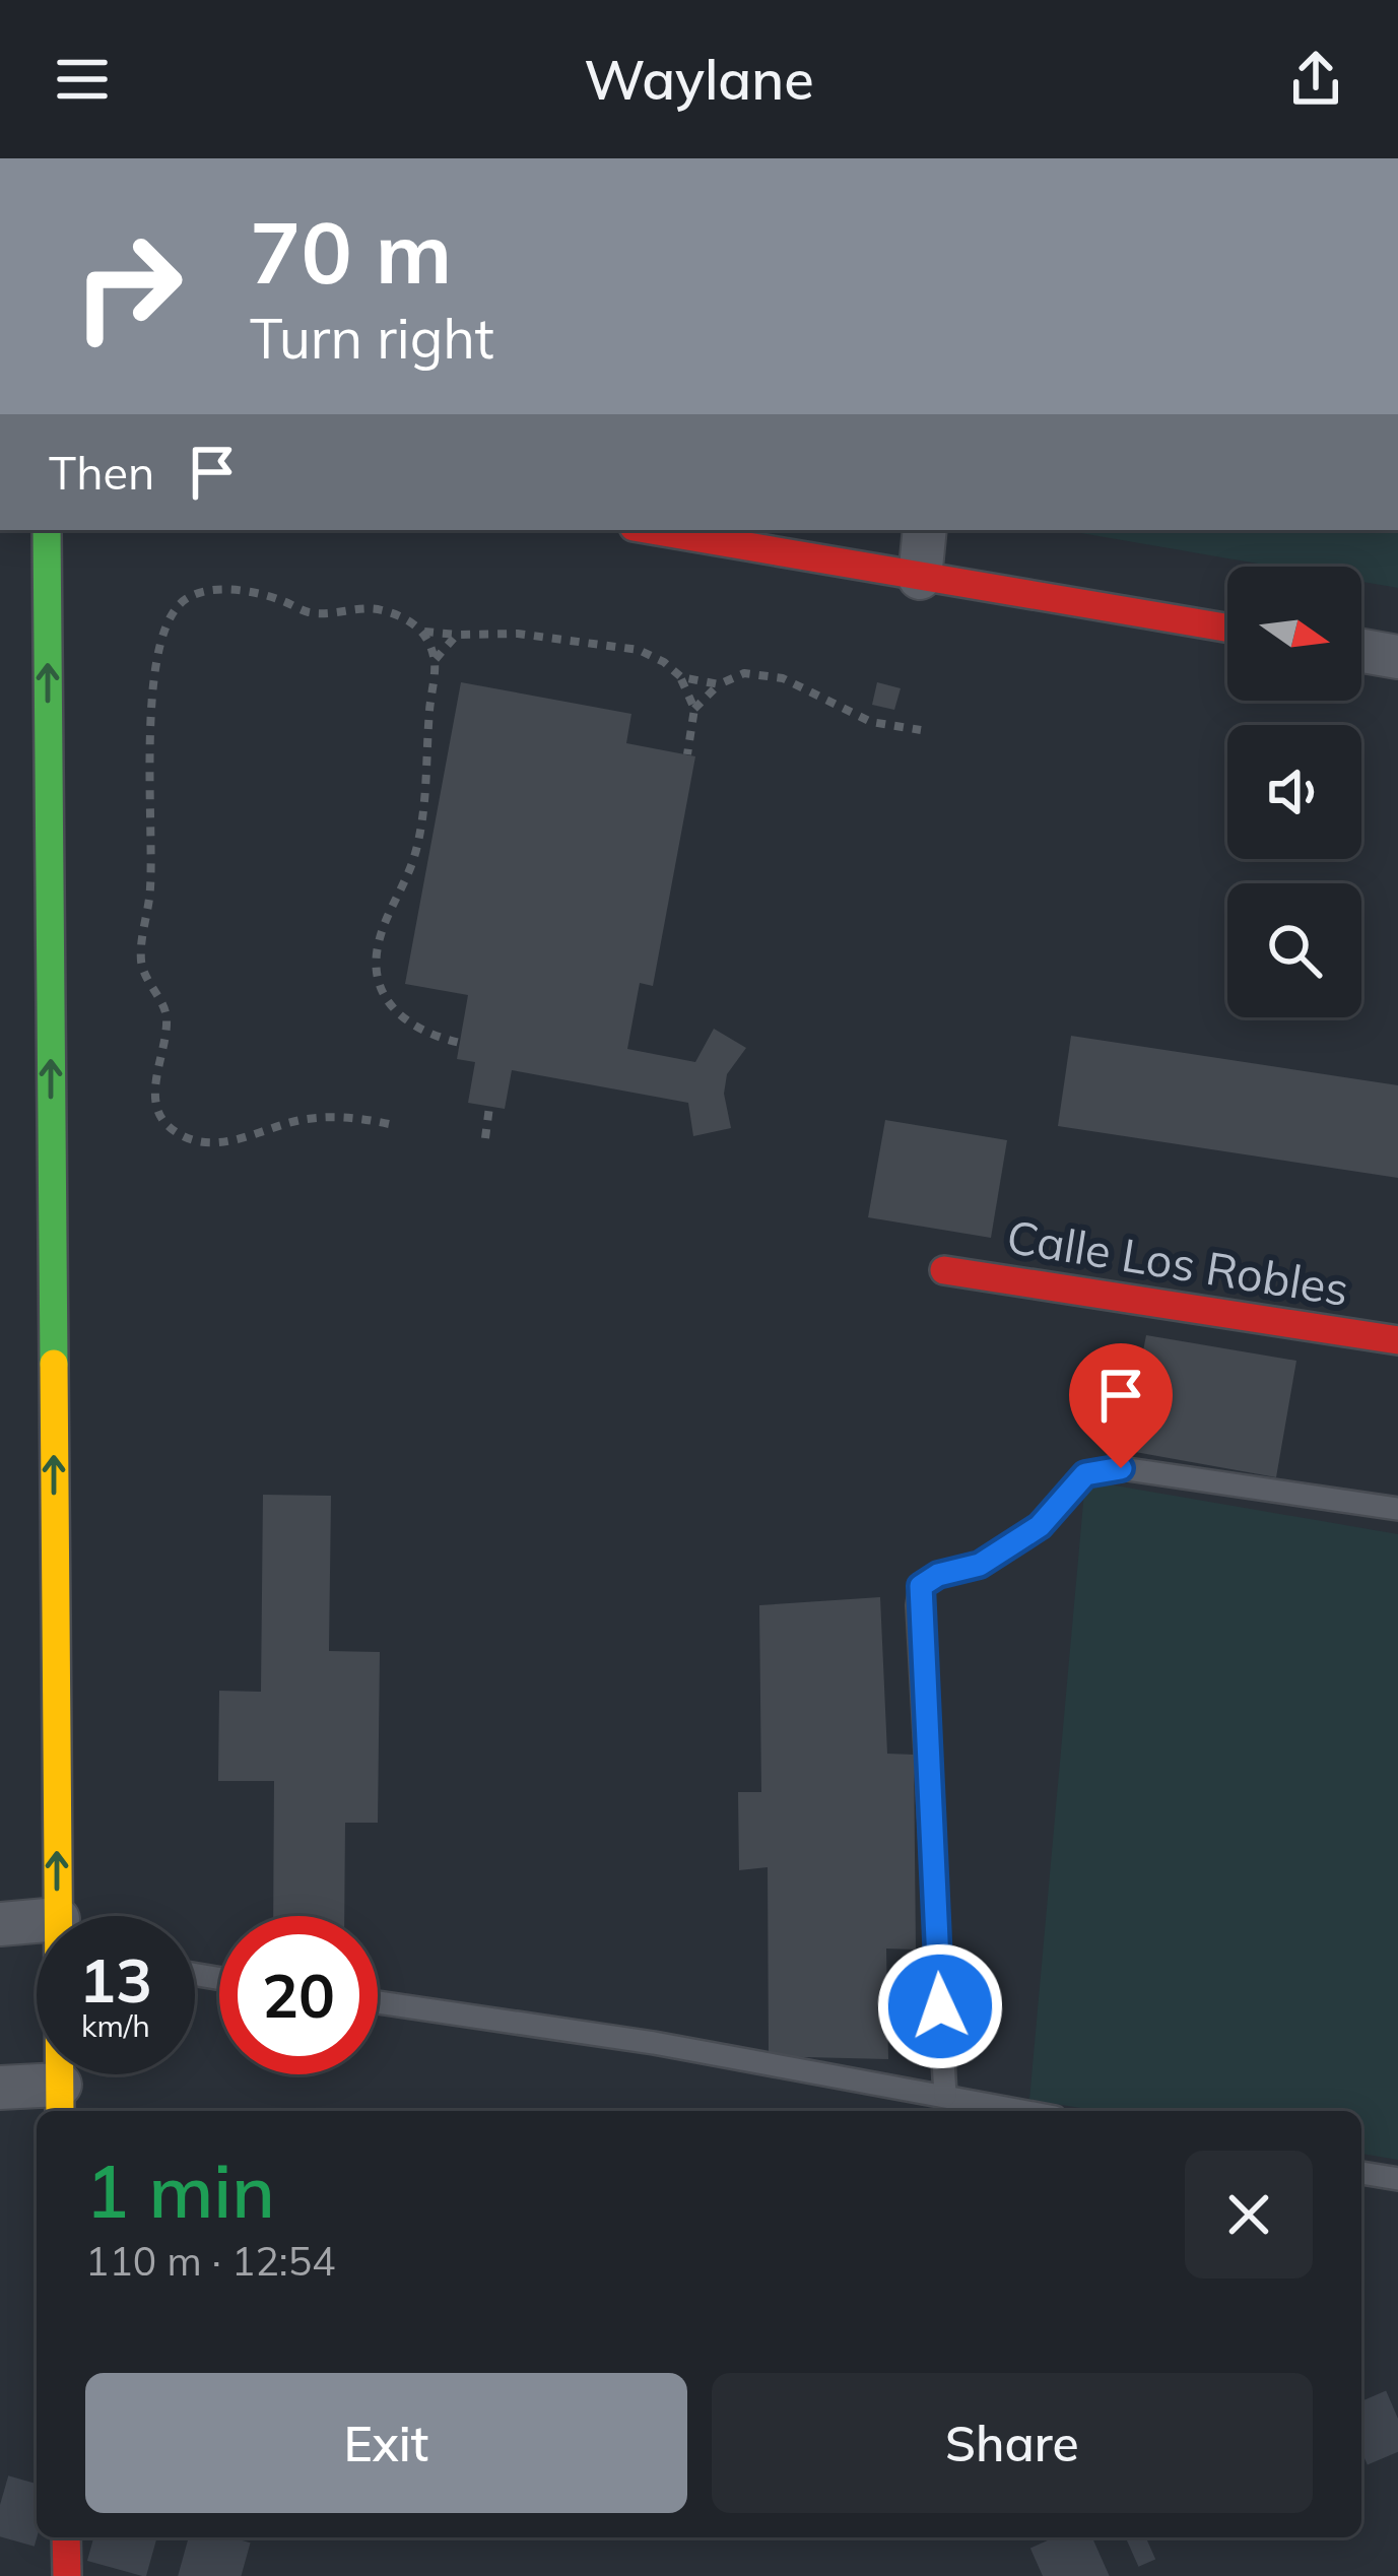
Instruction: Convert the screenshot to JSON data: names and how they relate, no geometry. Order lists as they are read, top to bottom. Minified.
{"streets":{"main road":["Calle Los Robles"]},"north":"right","page":{"header":"Waylane","turn":["70 m","Turn right"],"then":"Then","speed":"13 km/h","limit":"20","heading":["1 min","110 m · 12:54"],"buttons":["Exit","Share"]}}
